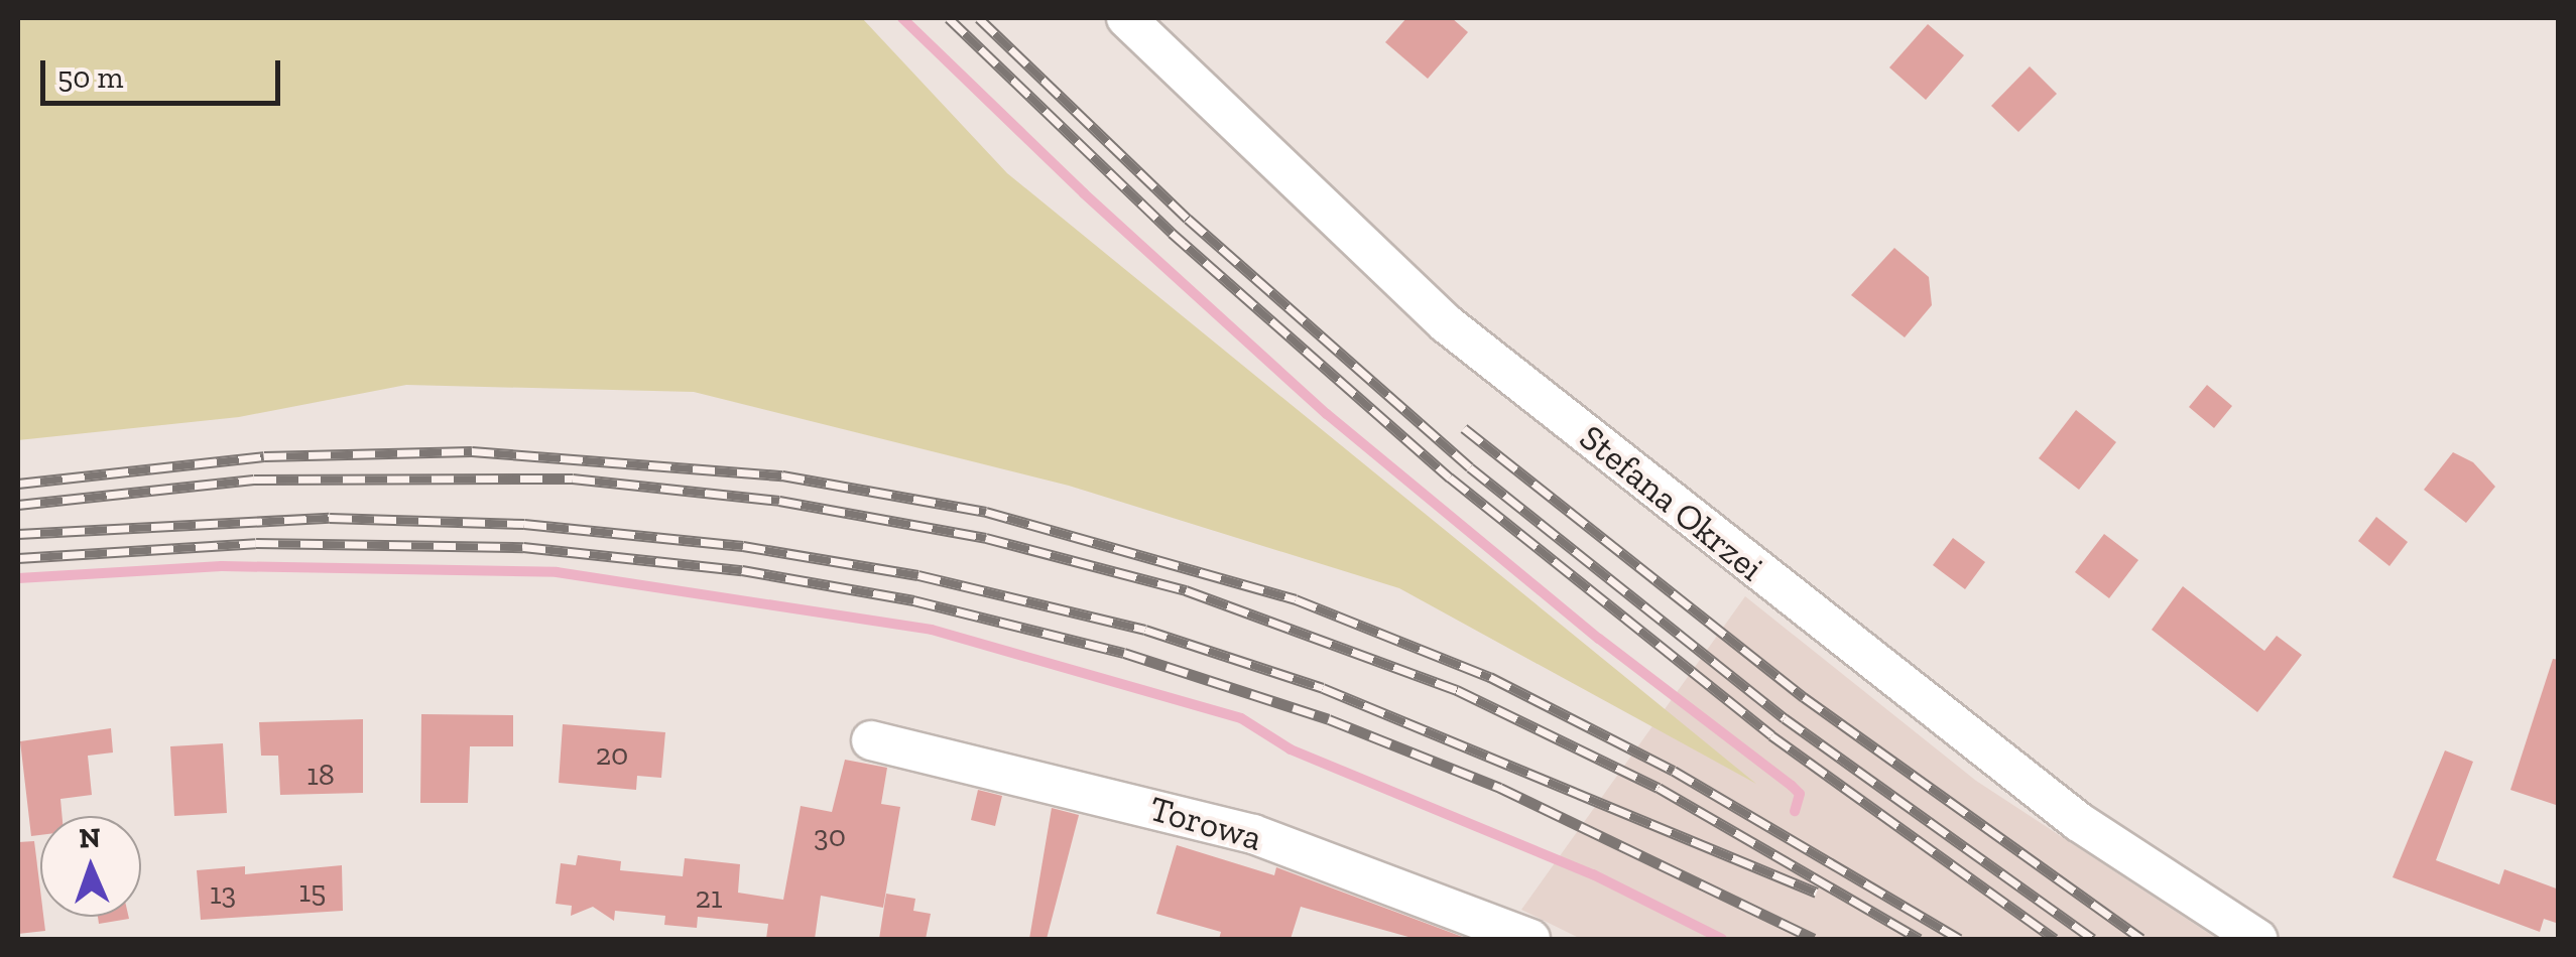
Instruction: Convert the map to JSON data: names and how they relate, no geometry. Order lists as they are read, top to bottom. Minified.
{"streets":{"street":["Stefana Okrzei","Torowa"]},"house_numbers":["20","18","30","15","13","21"],"scale_bar":"50 m","north":"top"}
